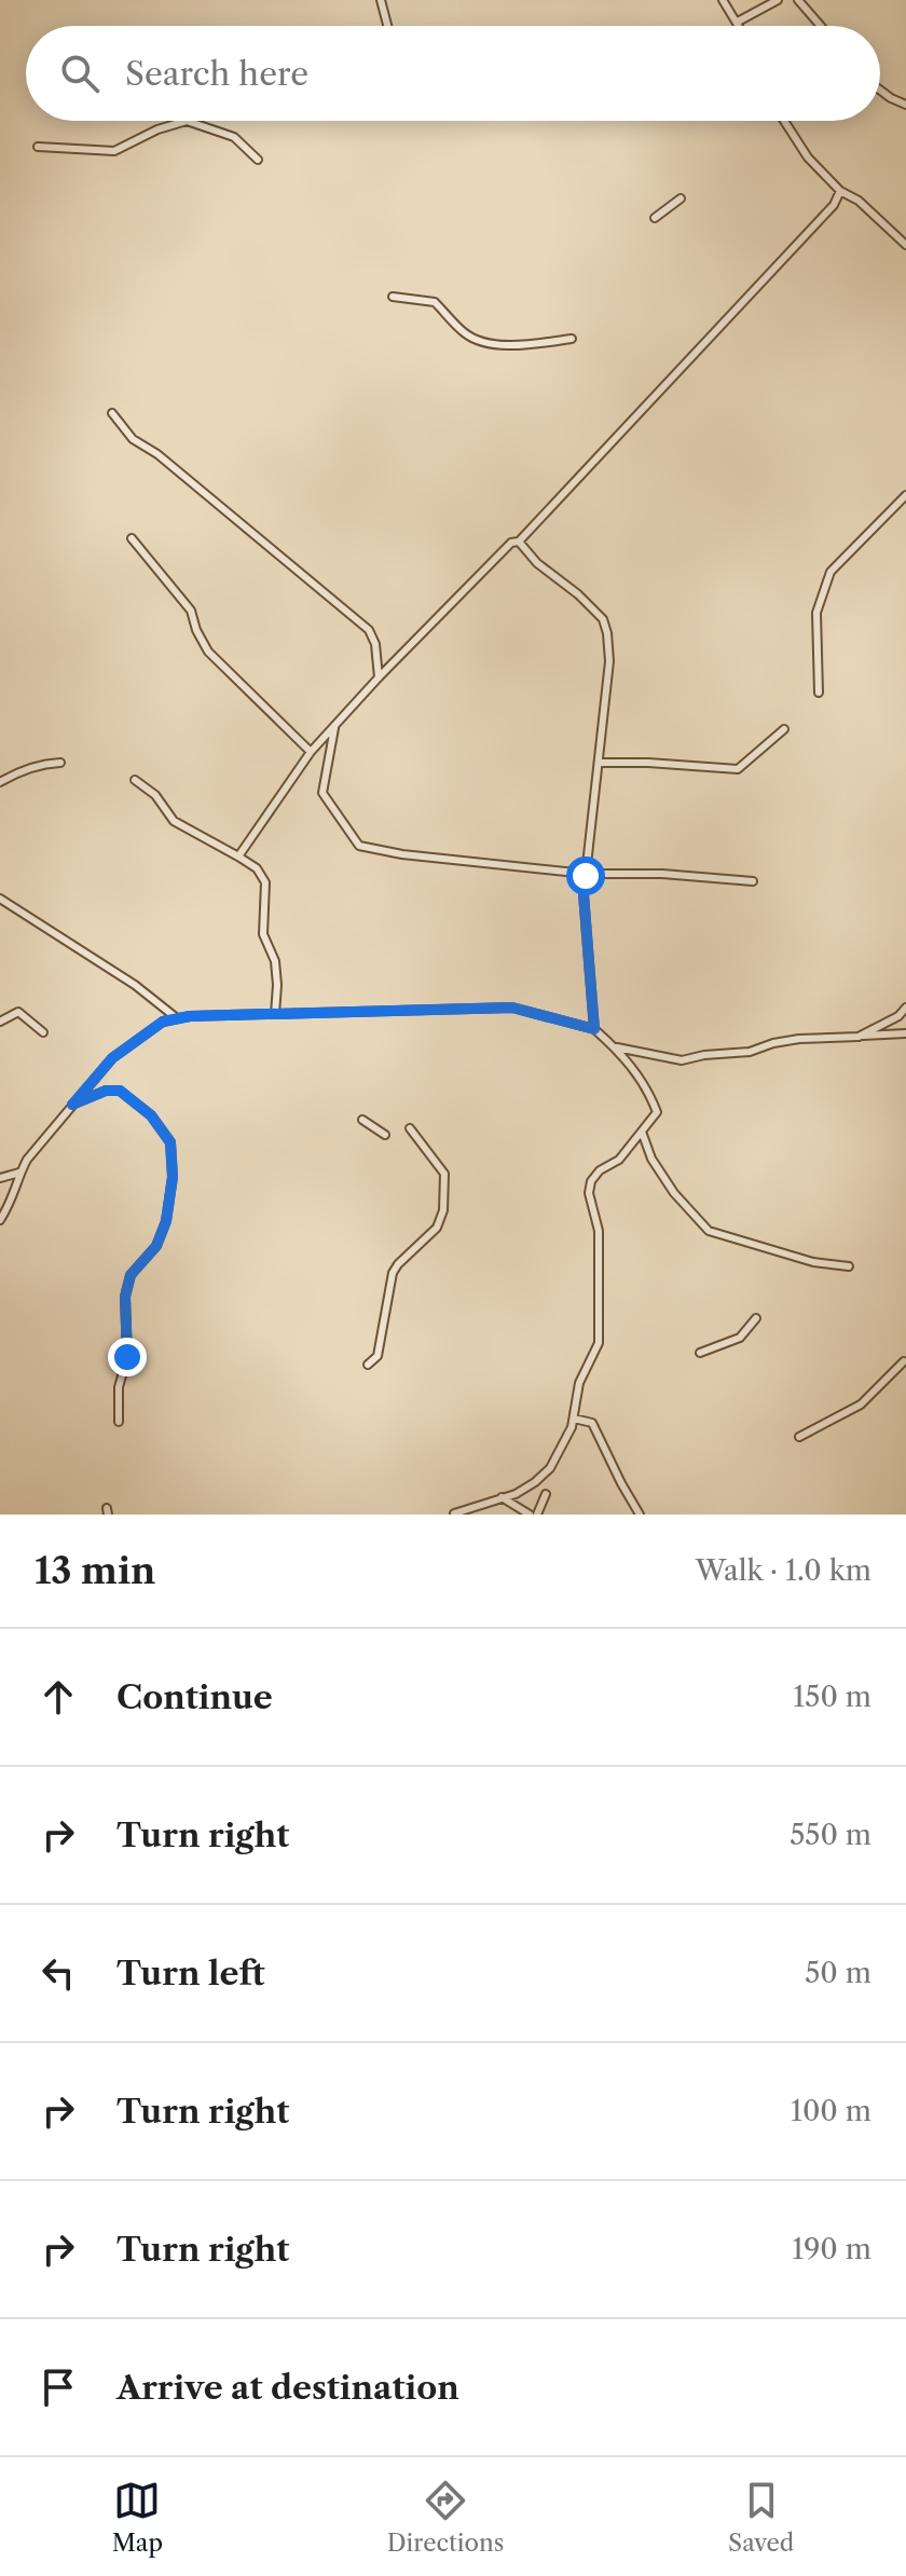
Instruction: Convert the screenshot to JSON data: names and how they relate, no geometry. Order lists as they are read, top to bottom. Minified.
{"page":{"search":"Search here","heading":["13 min","Walk · 1.0 km"],"list":[["Continue","150 m"],["Turn right","550 m"],["Turn left","50 m"],["Turn right","100 m"],["Turn right","190 m"],"Arrive at destination"],"nav":["Map","Directions","Saved"]}}
